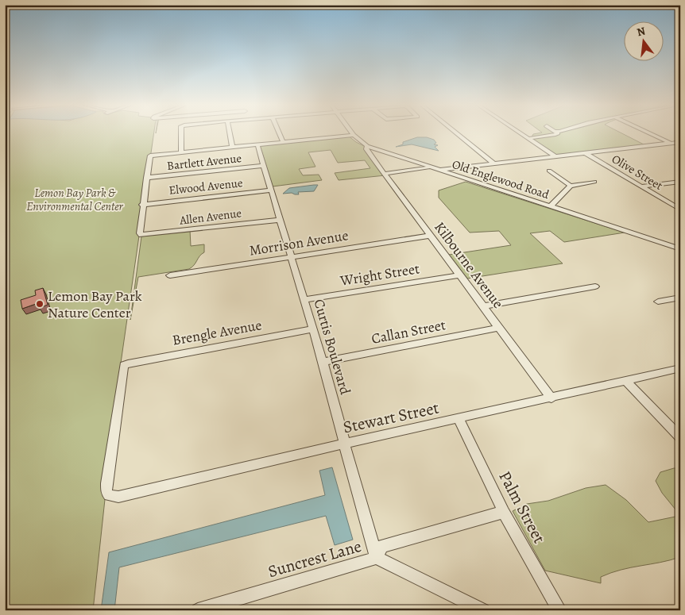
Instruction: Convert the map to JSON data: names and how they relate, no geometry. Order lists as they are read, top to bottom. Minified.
{"streets":{"street":["Bartlett Avenue","Olive Street","Old Englewood Road","Elwood Avenue","Allen Avenue","Morrison Avenue","Kilbourne Avenue","Wright Street","Callan Street","Brengle Avenue","Curtis Boulevard","Stewart Street","Palm Street","Suncrest Lane"]},"crossings":[["Bartlett Avenue","Curtis Boulevard"],["Old Englewood Road","Kilbourne Avenue"],["Elwood Avenue","Allen Avenue"],["Elwood Avenue","Curtis Boulevard"],["Allen Avenue","Curtis Boulevard"],["Morrison Avenue","Kilbourne Avenue"],["Morrison Avenue","Curtis Boulevard"],["Kilbourne Avenue","Wright Street"],["Kilbourne Avenue","Callan Street"],["Kilbourne Avenue","Stewart Street"],["Wright Street","Curtis Boulevard"],["Callan Street","Curtis Boulevard"],["Brengle Avenue","Curtis Boulevard"],["Brengle Avenue","Stewart Street"],["Curtis Boulevard","Stewart Street"],["Curtis Boulevard","Suncrest Lane"],["Stewart Street","Palm Street"],["Palm Street","Suncrest Lane"]],"parks":["Lemon Bay Park & Environmental Center"],"places":["Lemon Bay Park Nature Center"],"north":"top"}
